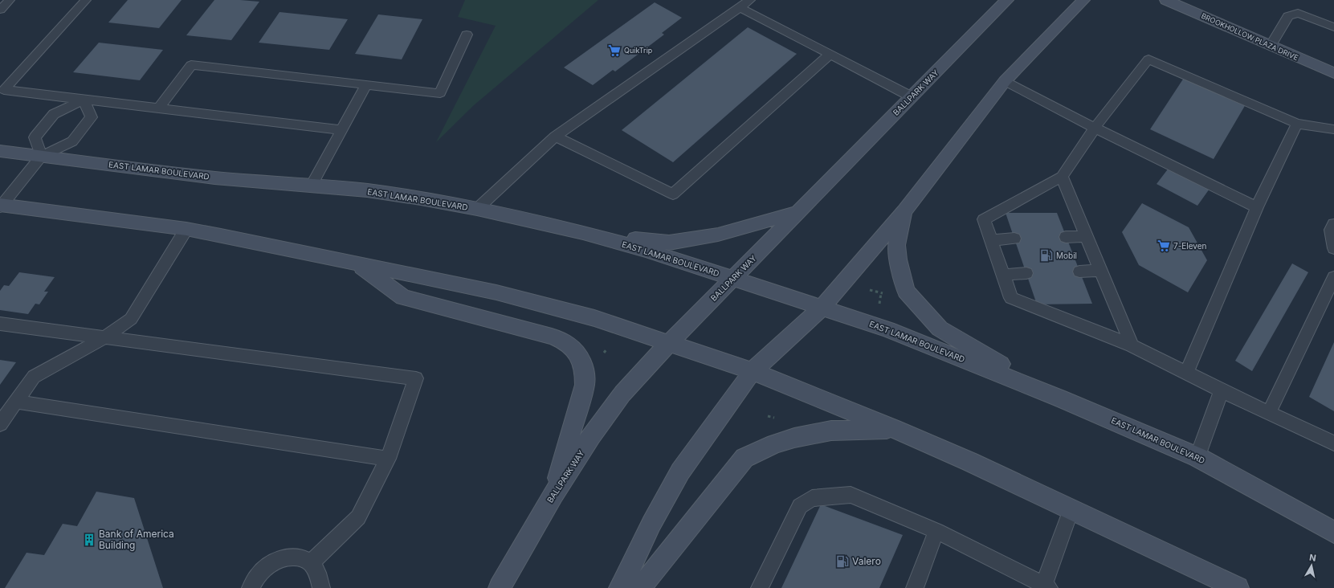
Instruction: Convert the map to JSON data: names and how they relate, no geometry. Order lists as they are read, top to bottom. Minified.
{"streets":{"main road":["BROOKHOLLOW PLAZA DRIVE","BALLPARK WAY","EAST LAMAR BOULEVARD"]},"crossings":[["BALLPARK WAY","EAST LAMAR BOULEVARD"]],"places":{"supermarket":["QuikTrip","7-Eleven"],"fuel station":["Mobil","Valero"],"building":["Bank of America Building"]},"north":"top"}
